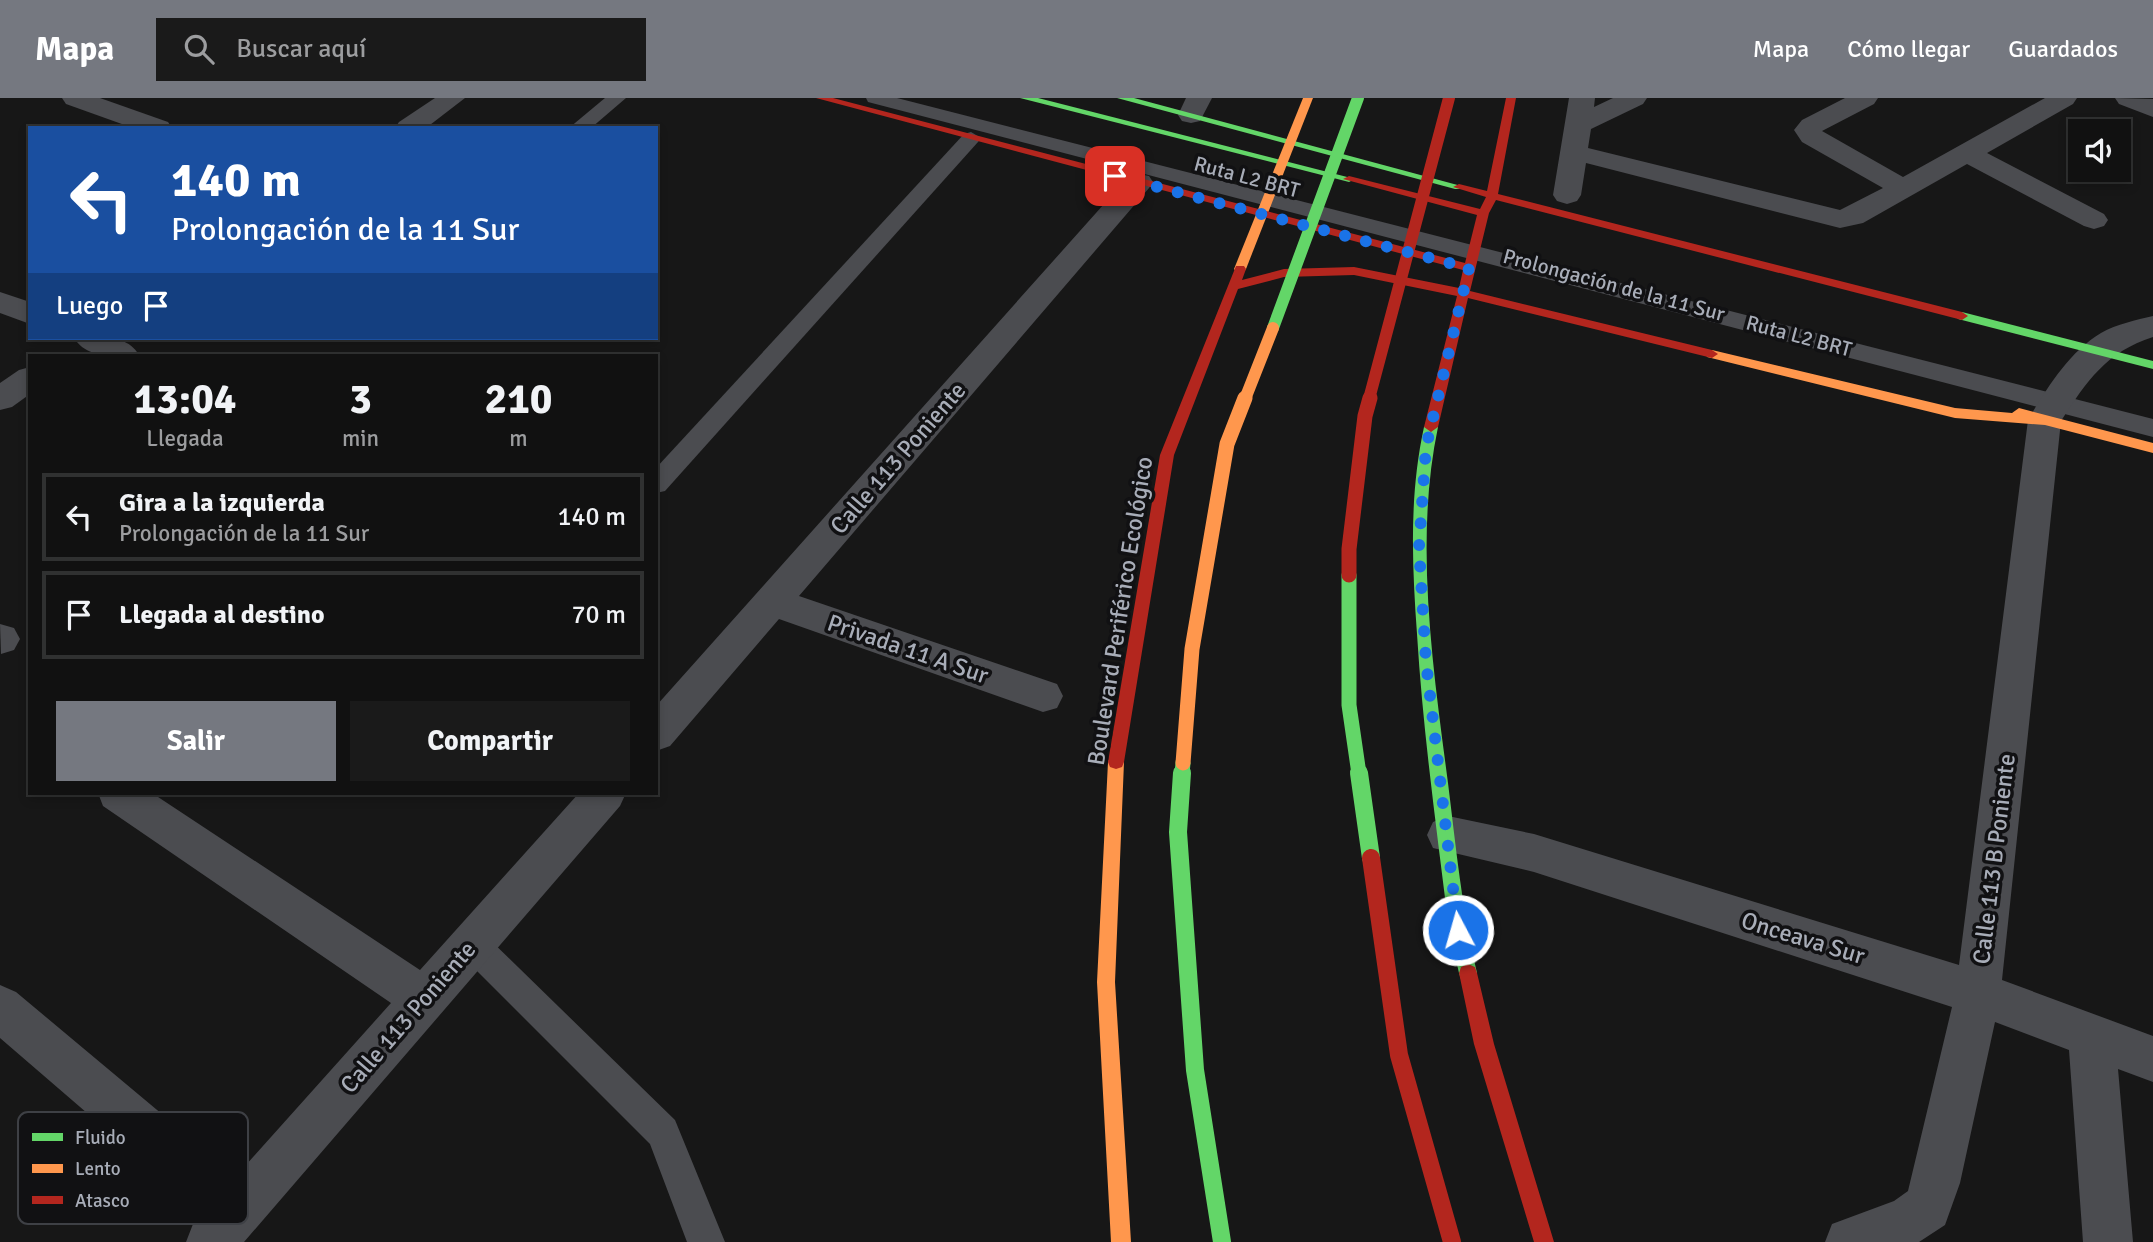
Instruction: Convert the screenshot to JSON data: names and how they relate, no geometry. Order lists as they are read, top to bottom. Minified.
{"streets":{"main road":["Boulevard Periférico Ecológico"],"street":["Calle 113 Poniente","Privada 11 A Sur","Calle 113 B Poniente","Onceava Sur"],"lane":["Ruta L2 BRT"]},"crossings":[["Ruta L2 BRT","Boulevard Periférico Ecológico"],["Ruta L2 BRT","Calle 113 B Poniente"],["Calle 113 Poniente","Privada 11 A Sur"],["Calle 113 B Poniente","Onceava Sur"]],"legend":["Fluido","Lento","Atasco"],"page":{"header":"Mapa","search":"Buscar aquí","nav":["Mapa","Cómo llegar","Guardados"],"turn":["140 m","Prolongación de la 11 Sur"],"then":"Luego","eta":["13:04","Llegada","3","min","210","m"],"list":[{"name":"Gira a la izquierda","note":"Prolongación de la 11 Sur","value":"140 m"},{"name":"Llegada al destino","value":"70 m"}],"buttons":["Salir","Compartir"]}}
